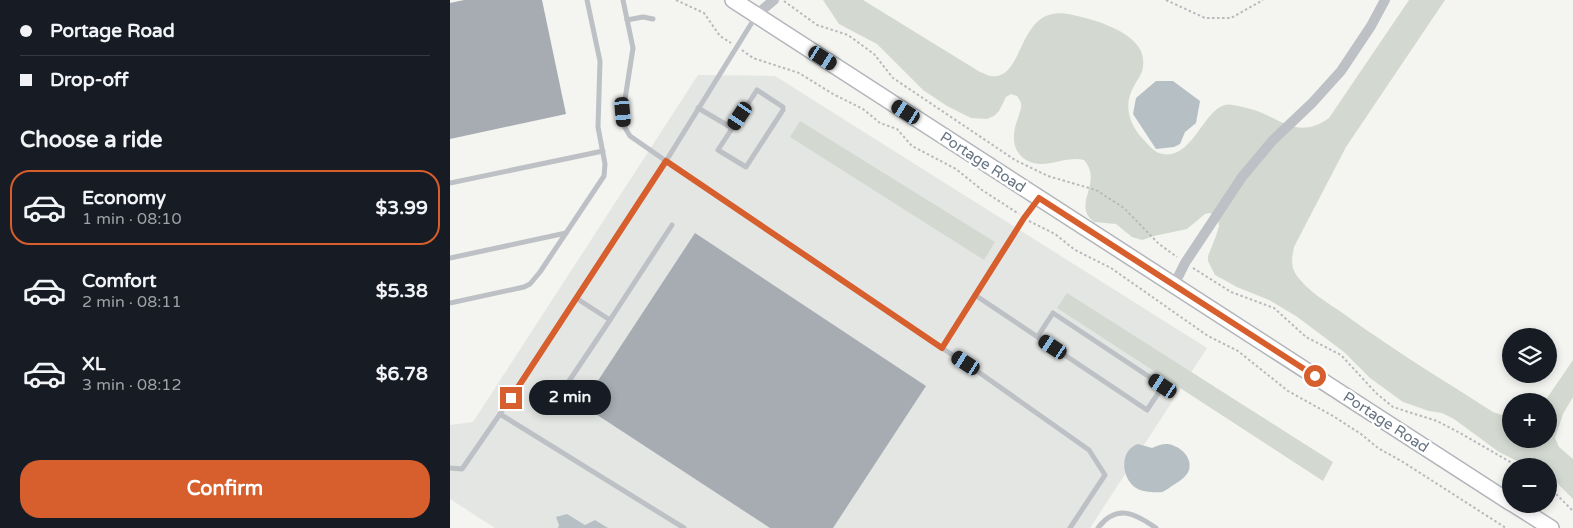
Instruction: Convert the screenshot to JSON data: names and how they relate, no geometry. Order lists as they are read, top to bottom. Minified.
{"streets":{"main road":["Portage Road"]},"page":{"banner":["Portage Road","Drop-off"],"heading":"Choose a ride","list":[{"name":"Economy","note":"1 min · 08:10","value":"$3.99"},{"name":"Comfort","note":"2 min · 08:11","value":"$5.38"},{"name":"XL","note":"3 min · 08:12","value":"$6.78"}],"map_buttons":["+","−"],"bubble":"2 min","buttons":"Confirm"}}
